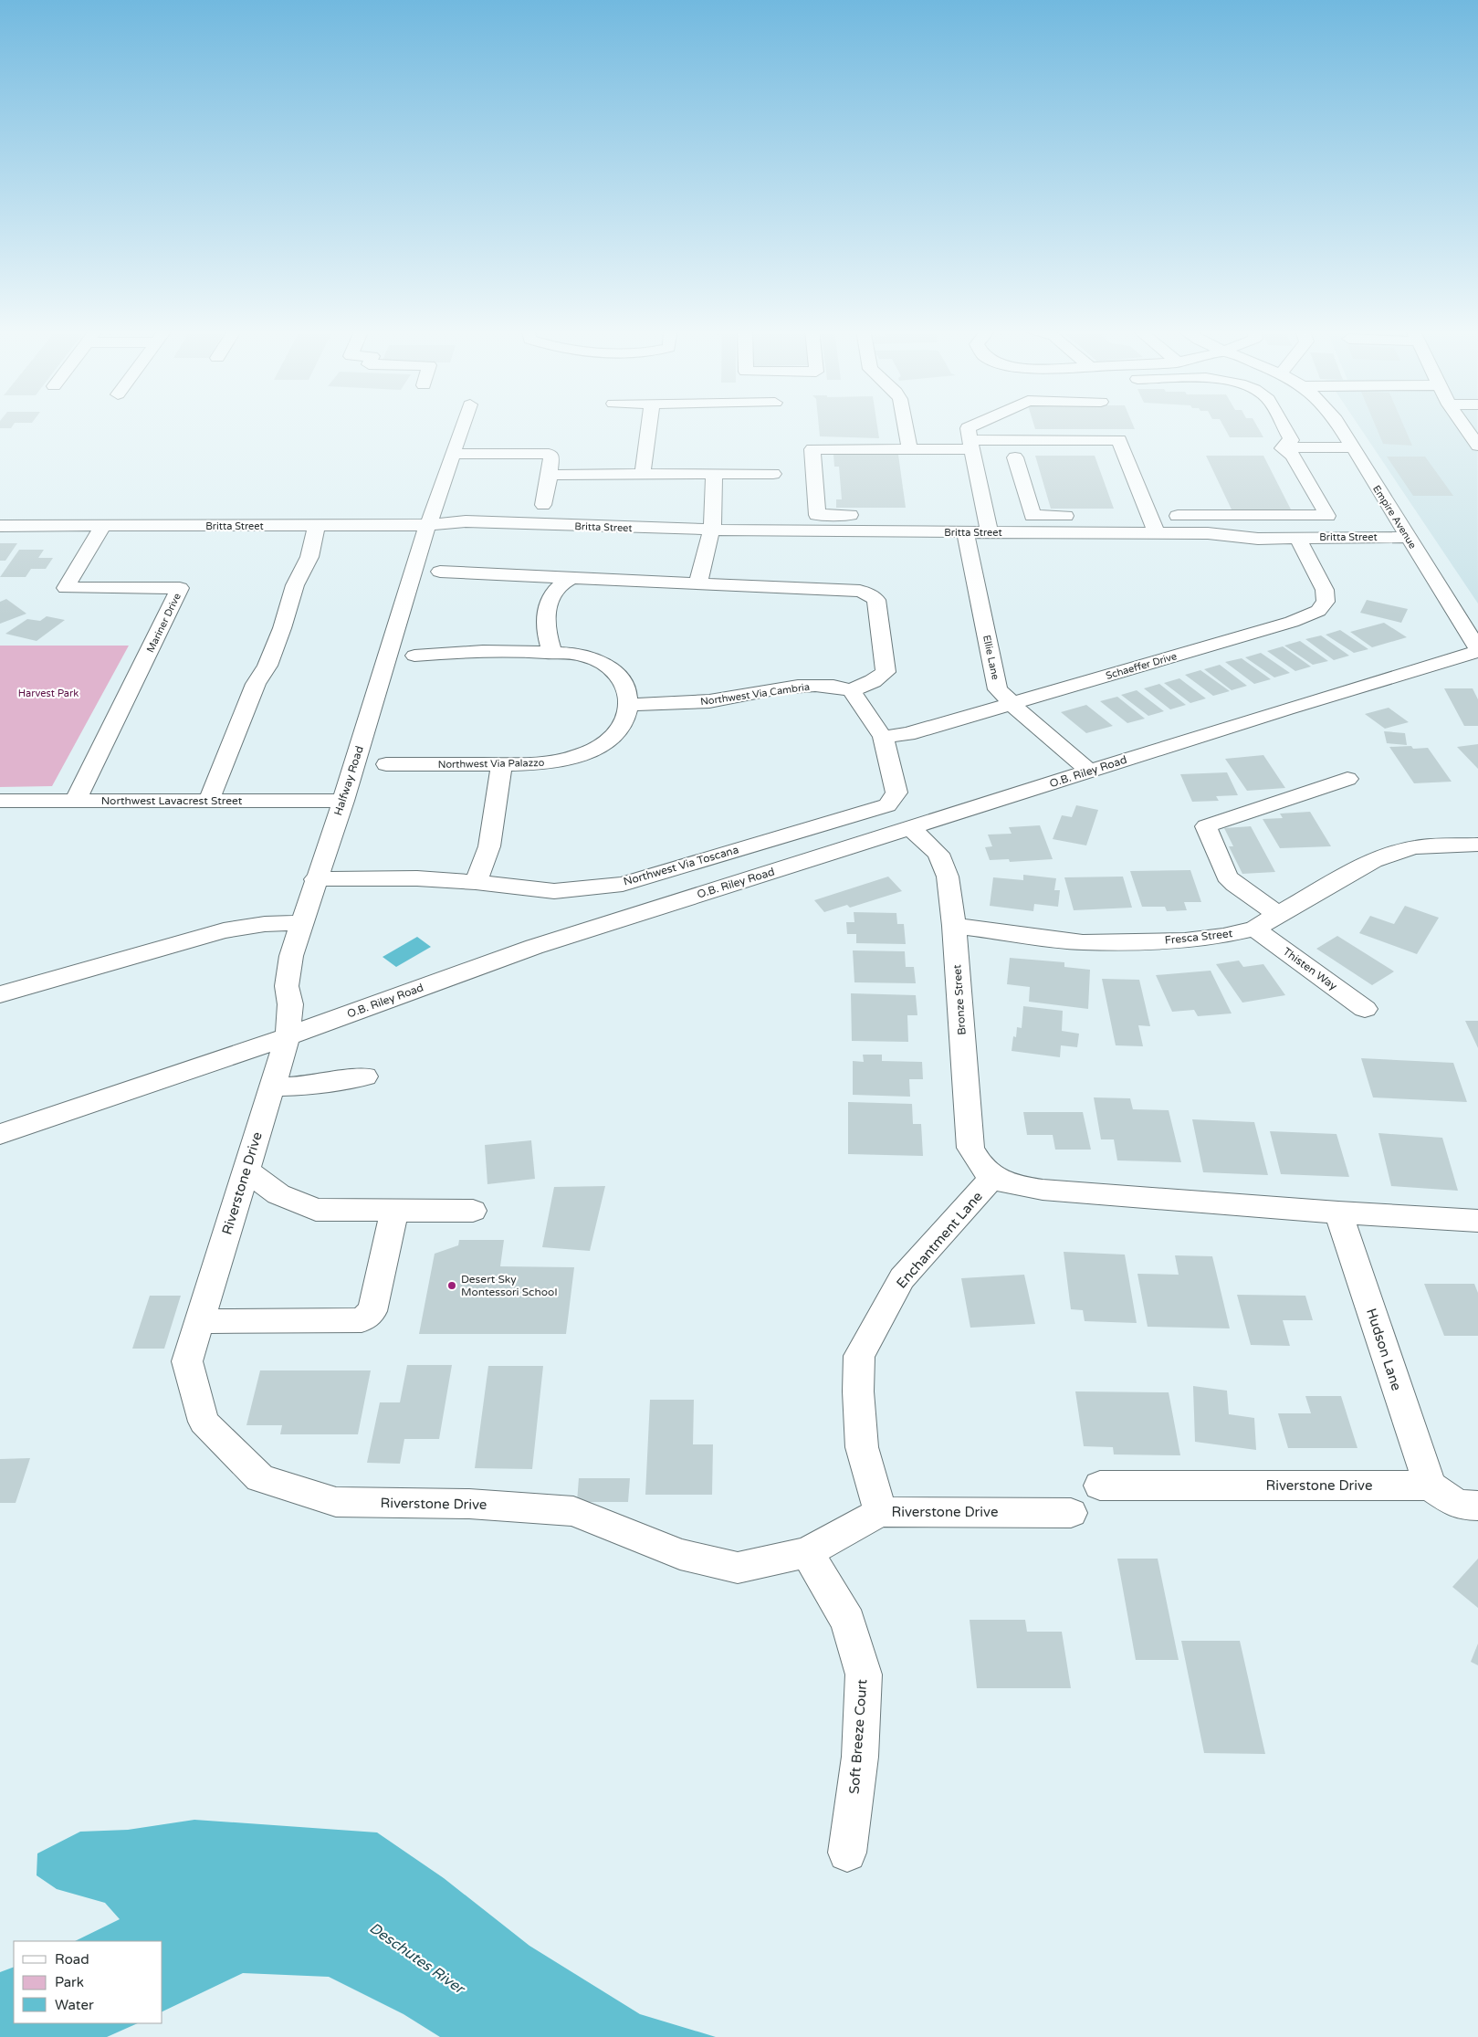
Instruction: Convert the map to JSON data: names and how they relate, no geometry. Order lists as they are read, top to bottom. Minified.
{"streets":{"street":["Empire Avenue","Britta Street","Mariner Drive","Ellie Lane","Schaeffer Drive","Northwest Via Cambria","Northwest Via Palazzo","O.B. Riley Road","Halfway Road","Northwest Lavacrest Street","Northwest Via Toscana","Fresca Street","Thisten Way","Bronze Street","Riverstone Drive","Enchantment Lane","Hudson Lane","Soft Breeze Court"]},"crossings":[["Empire Avenue","Britta Street"],["Empire Avenue","O.B. Riley Road"],["Britta Street","Mariner Drive"],["Britta Street","Ellie Lane"],["Britta Street","Schaeffer Drive"],["Britta Street","Halfway Road"],["Mariner Drive","Northwest Lavacrest Street"],["Ellie Lane","Schaeffer Drive"],["Ellie Lane","O.B. Riley Road"],["Schaeffer Drive","Northwest Via Toscana"],["Northwest Via Cambria","Northwest Via Palazzo"],["O.B. Riley Road","Halfway Road"],["O.B. Riley Road","Bronze Street"],["O.B. Riley Road","Riverstone Drive"],["Halfway Road","Northwest Lavacrest Street"],["Halfway Road","Northwest Via Toscana"],["Halfway Road","Riverstone Drive"],["Fresca Street","Thisten Way"],["Fresca Street","Bronze Street"],["Bronze Street","Enchantment Lane"],["Riverstone Drive","Enchantment Lane"],["Riverstone Drive","Hudson Lane"],["Riverstone Drive","Soft Breeze Court"]],"water":["Deschutes River"],"parks":["Harvest Park"],"places":["Desert Sky Montessori School"],"legend":["Road","Park","Water"]}
